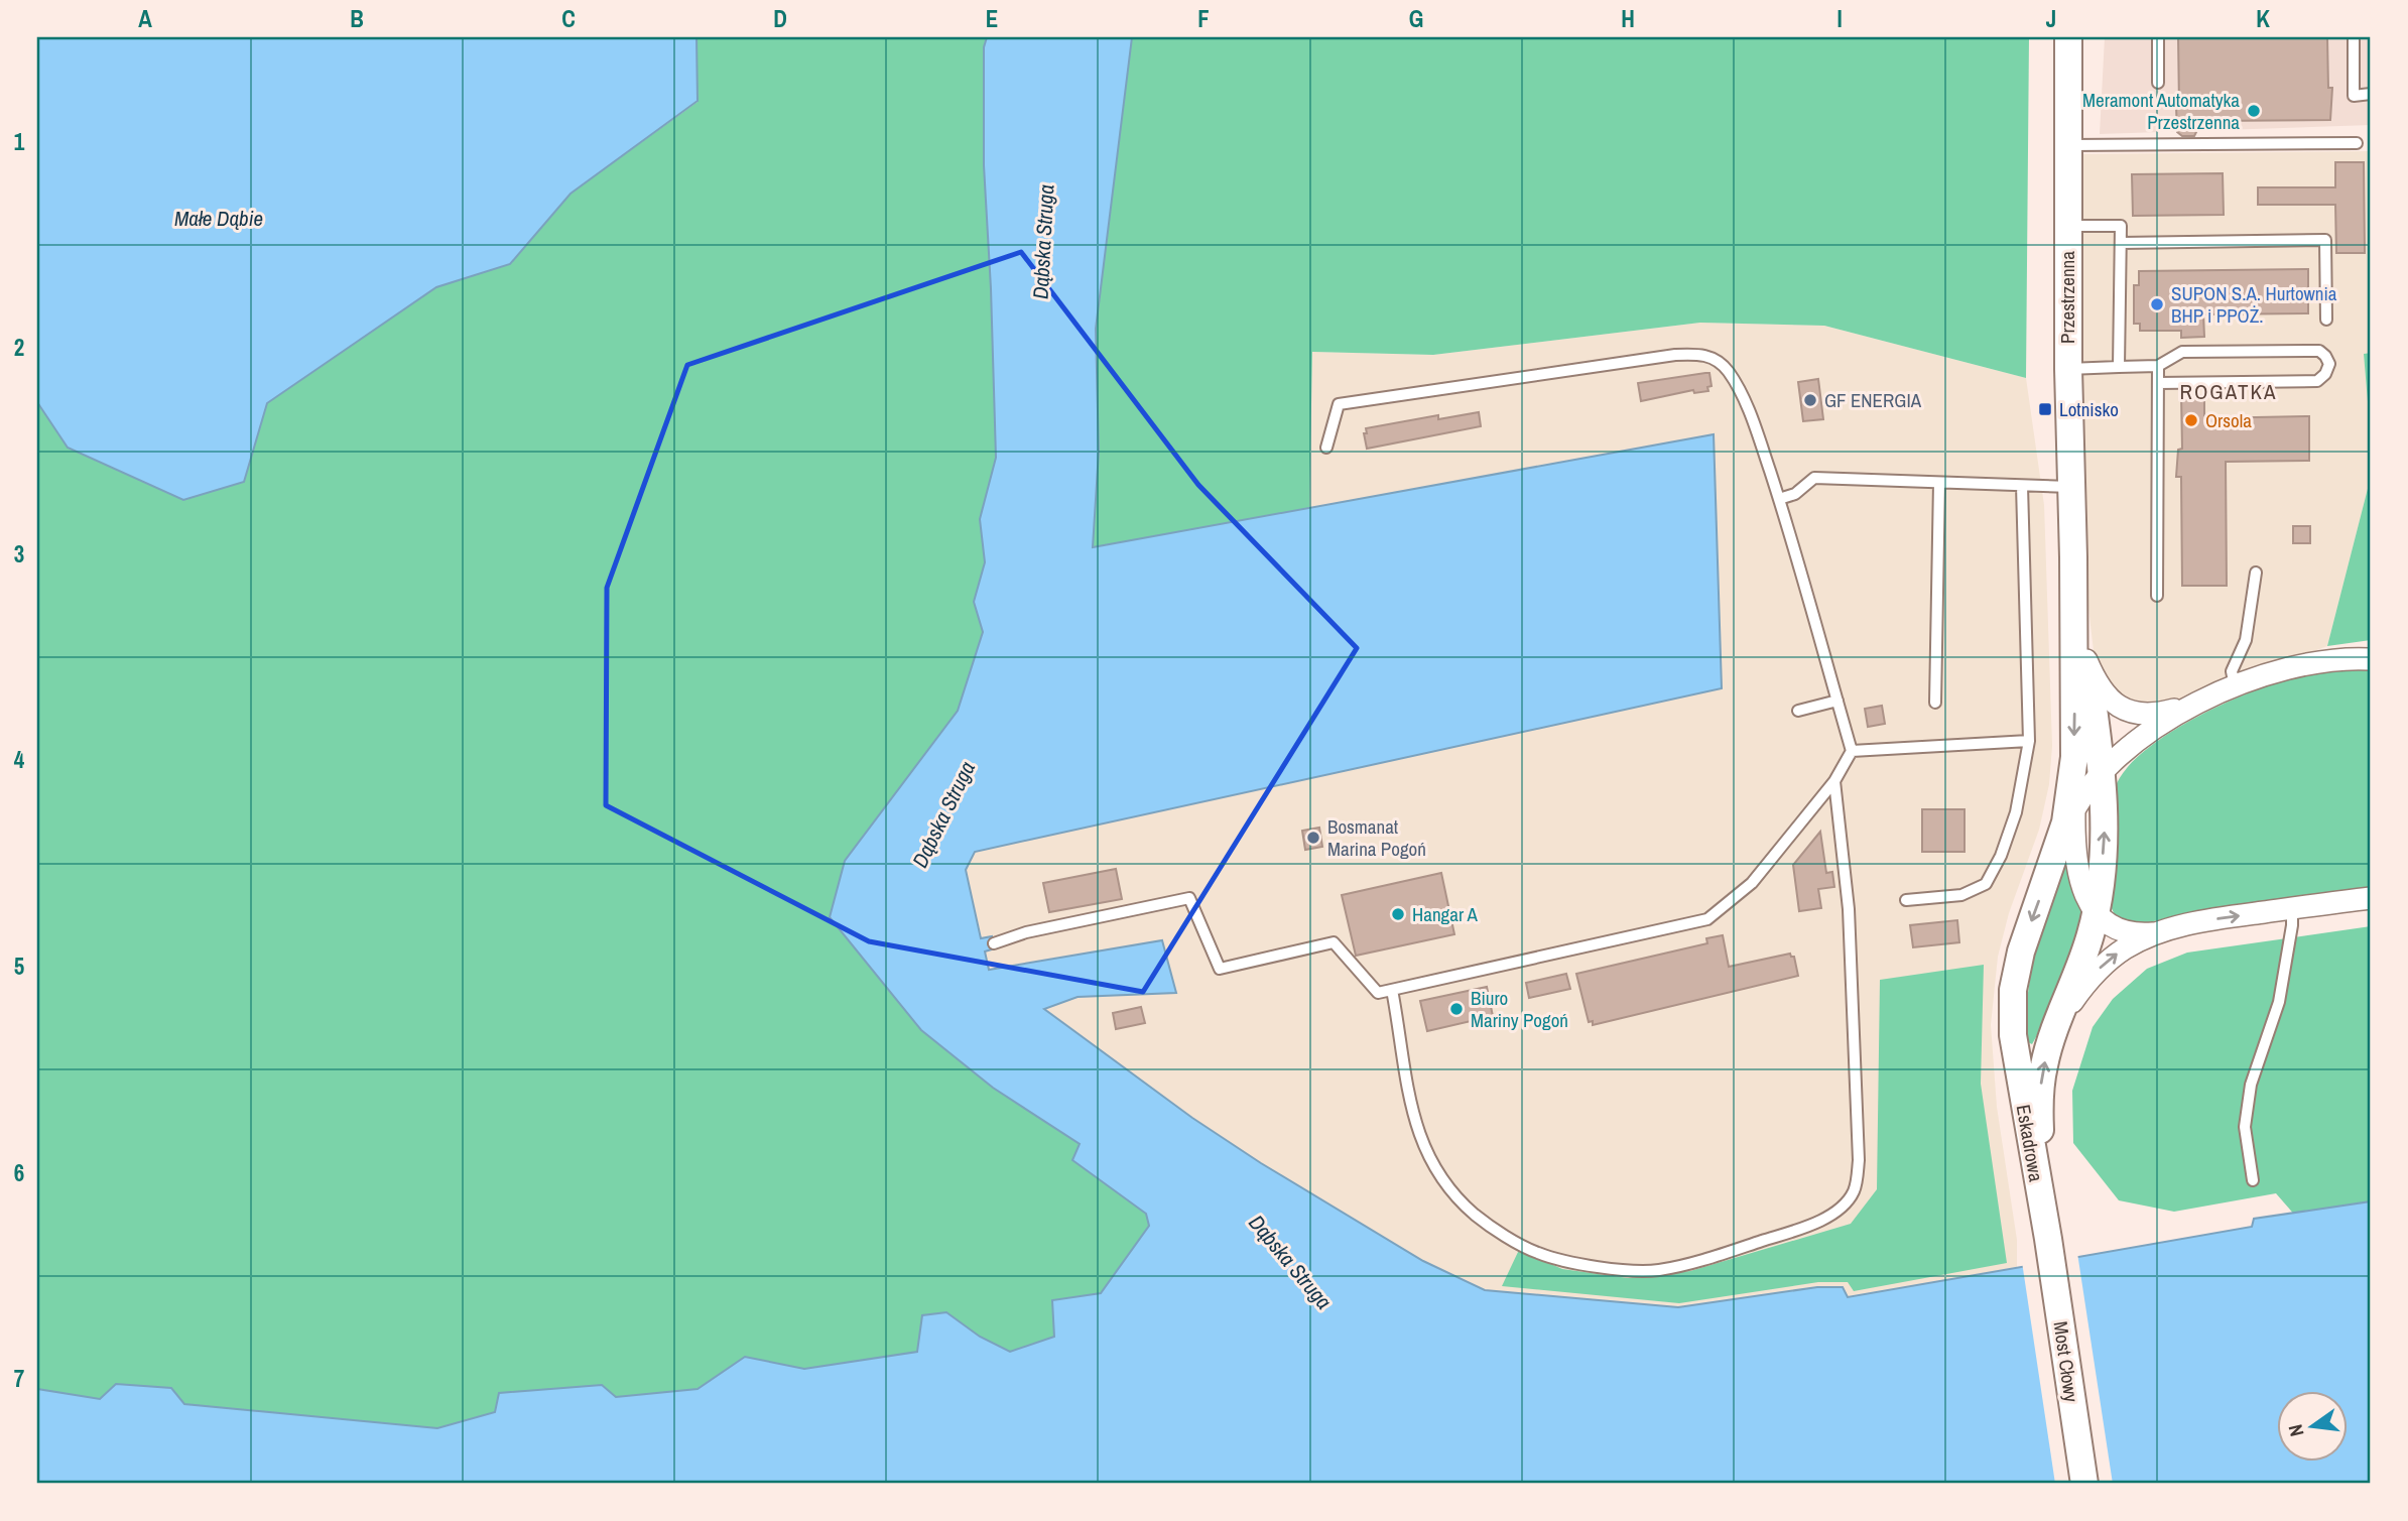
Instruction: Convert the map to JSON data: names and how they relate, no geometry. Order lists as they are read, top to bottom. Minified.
{"streets":{"street":["Przestrzenna","Eskadrowa","Most Cłowy"]},"crossings":[["Przestrzenna","Eskadrowa"],["Eskadrowa","Most Cłowy"]],"districts":["ROGATKA"],"water":["Małe Dąbie","Dąbska Struga"],"places":{"other":["Meramont Automatyka Przestrzenna","SUPON S.A. Hurtownia BHP i PPOŻ.","GF ENERGIA","Orsola","Bosmanat Marina Pogoń","Hangar A","Biuro Mariny Pogoń"],"transit":["Lotnisko"]},"north":"left","grid":{"columns":["A","B","C","D","E","F","G","H","I","J","K"],"rows":["1","2","3","4","5","6","7"]}}
